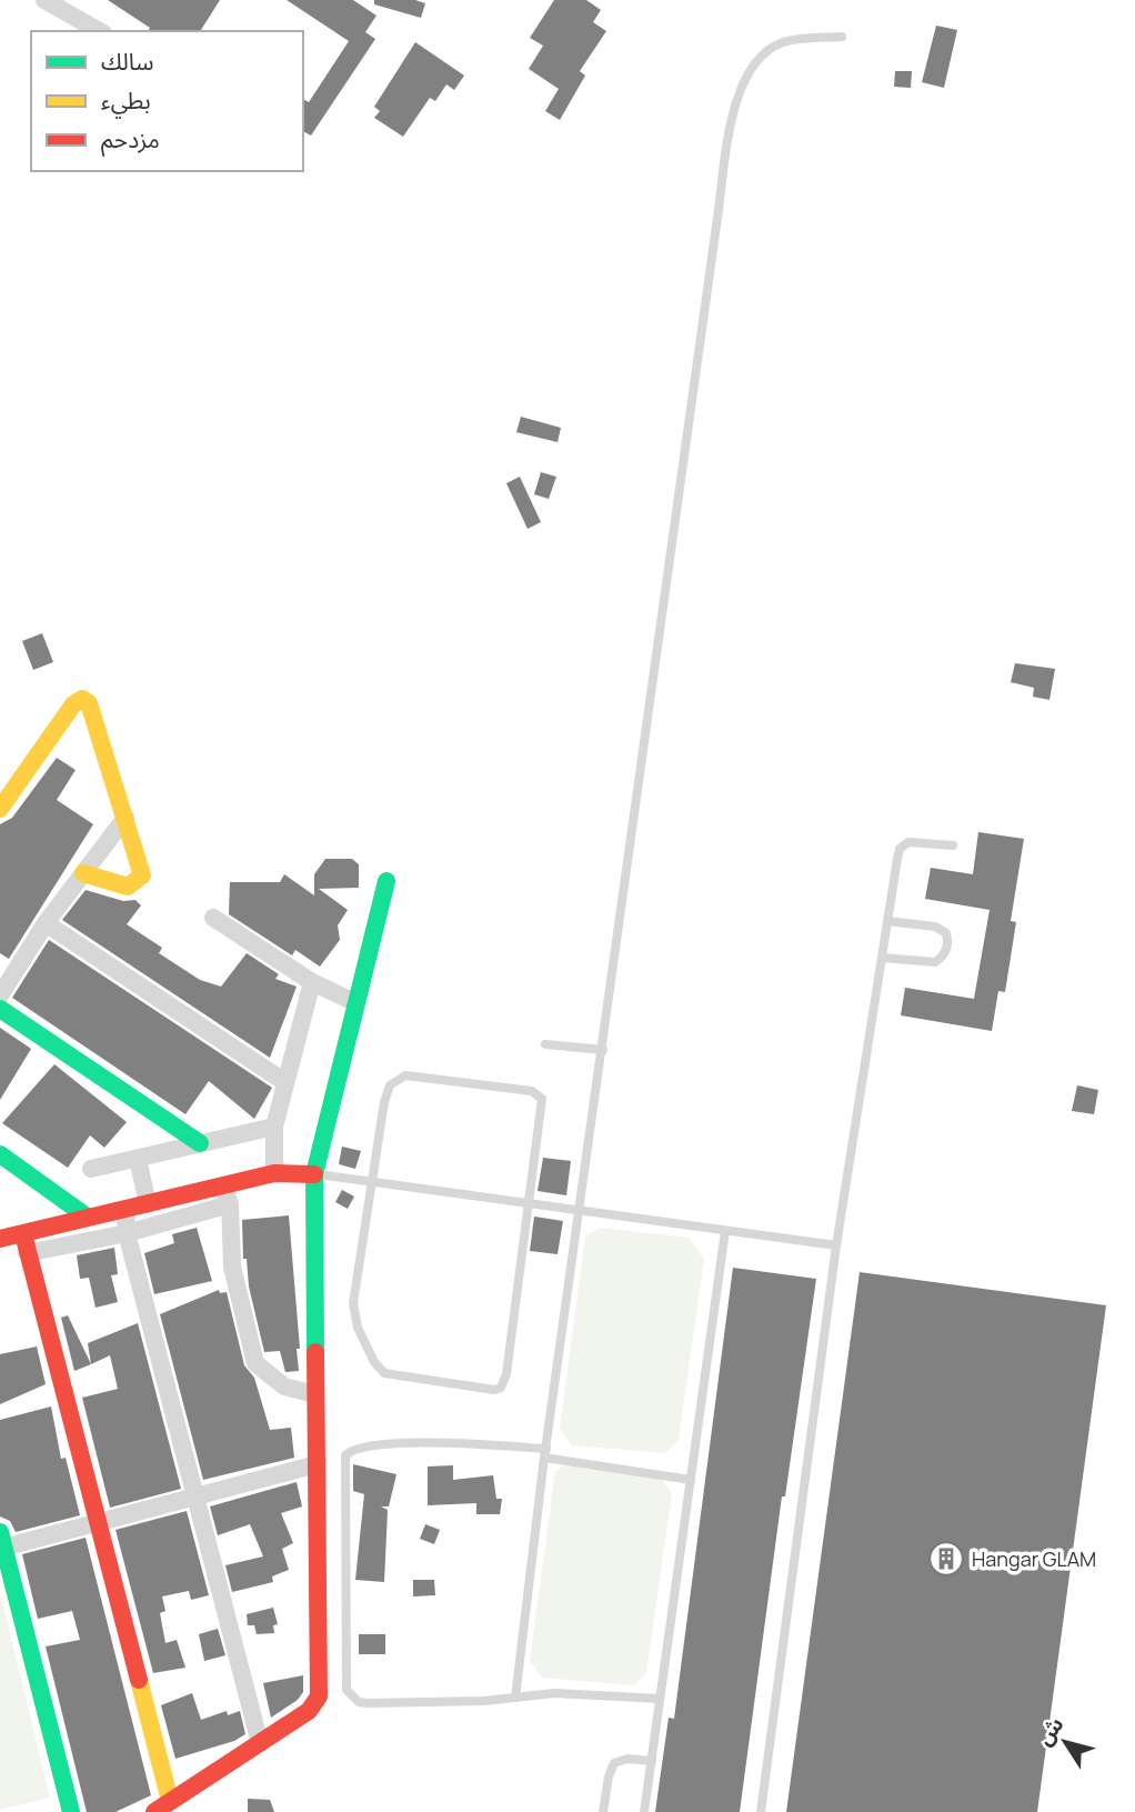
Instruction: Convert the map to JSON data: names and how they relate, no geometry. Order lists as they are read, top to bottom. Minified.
{"places":{"building":["Hangar GLAM"]},"legend":["سالك","بطيء","مزدحم"],"north":"top left"}
